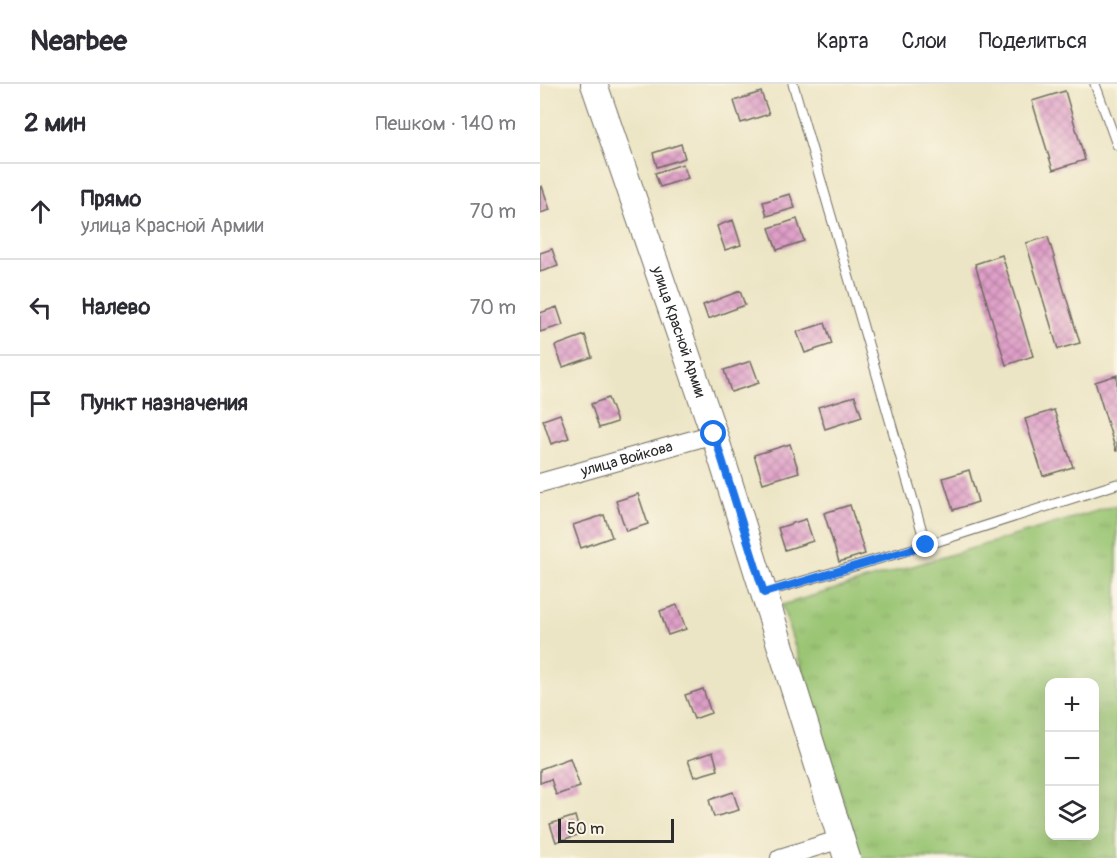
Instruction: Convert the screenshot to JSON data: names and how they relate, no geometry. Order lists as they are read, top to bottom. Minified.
{"streets":{"street":["улица Красной Армии","улица Войкова"]},"crossings":[["улица Красной Армии","улица Войкова"]],"scale_bar":"50 m","page":{"header":"Nearbee","nav":["Карта","Слои","Поделиться"],"heading":["2 мин","Пешком · 140 m"],"list":[["Прямо","улица Красной Армии","70 m"],["Налево","70 m"],"Пункт назначения"],"map_buttons":["+","−"],"scale":"50 m"}}
